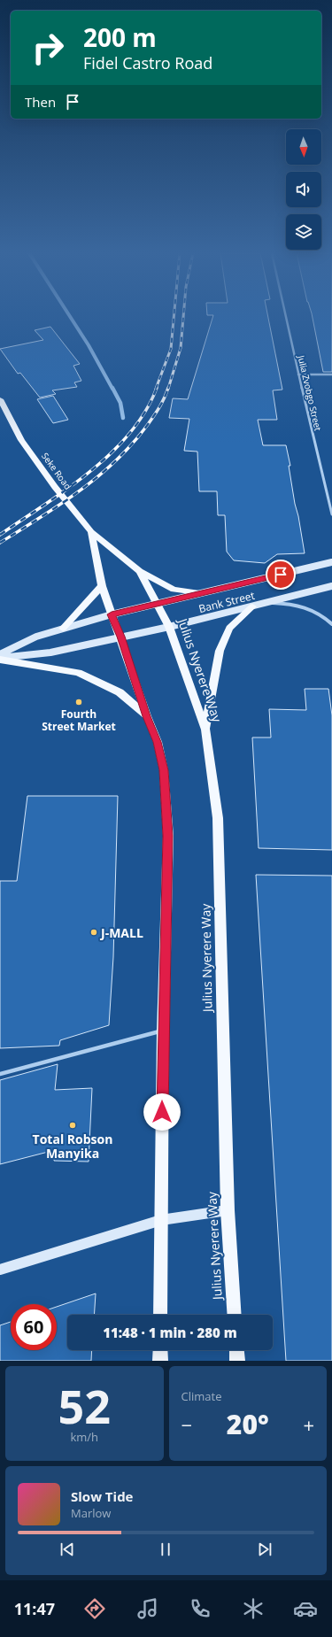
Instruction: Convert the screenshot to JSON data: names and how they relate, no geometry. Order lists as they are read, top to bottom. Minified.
{"streets":{"main road":["Seke Road","Bank Street","Julius Nyerere Way"],"street":["Julia Zvobgo Street"]},"crossings":[["Seke Road","Julius Nyerere Way"],["Bank Street","Julius Nyerere Way"]],"places":["Fourth Street Market","J-MALL","Total Robson Manyika"],"north":"bottom","page":{"turn":["200 m","Fidel Castro Road"],"then":"Then","limit":"60","trip":"11:48 · 1 min · 280 m","tile":[["52","km/h"],"Climate"],"heat":["−","20°","+"],"song":["Slow Tide","Marlow"],"tabs":"11:47"}}
